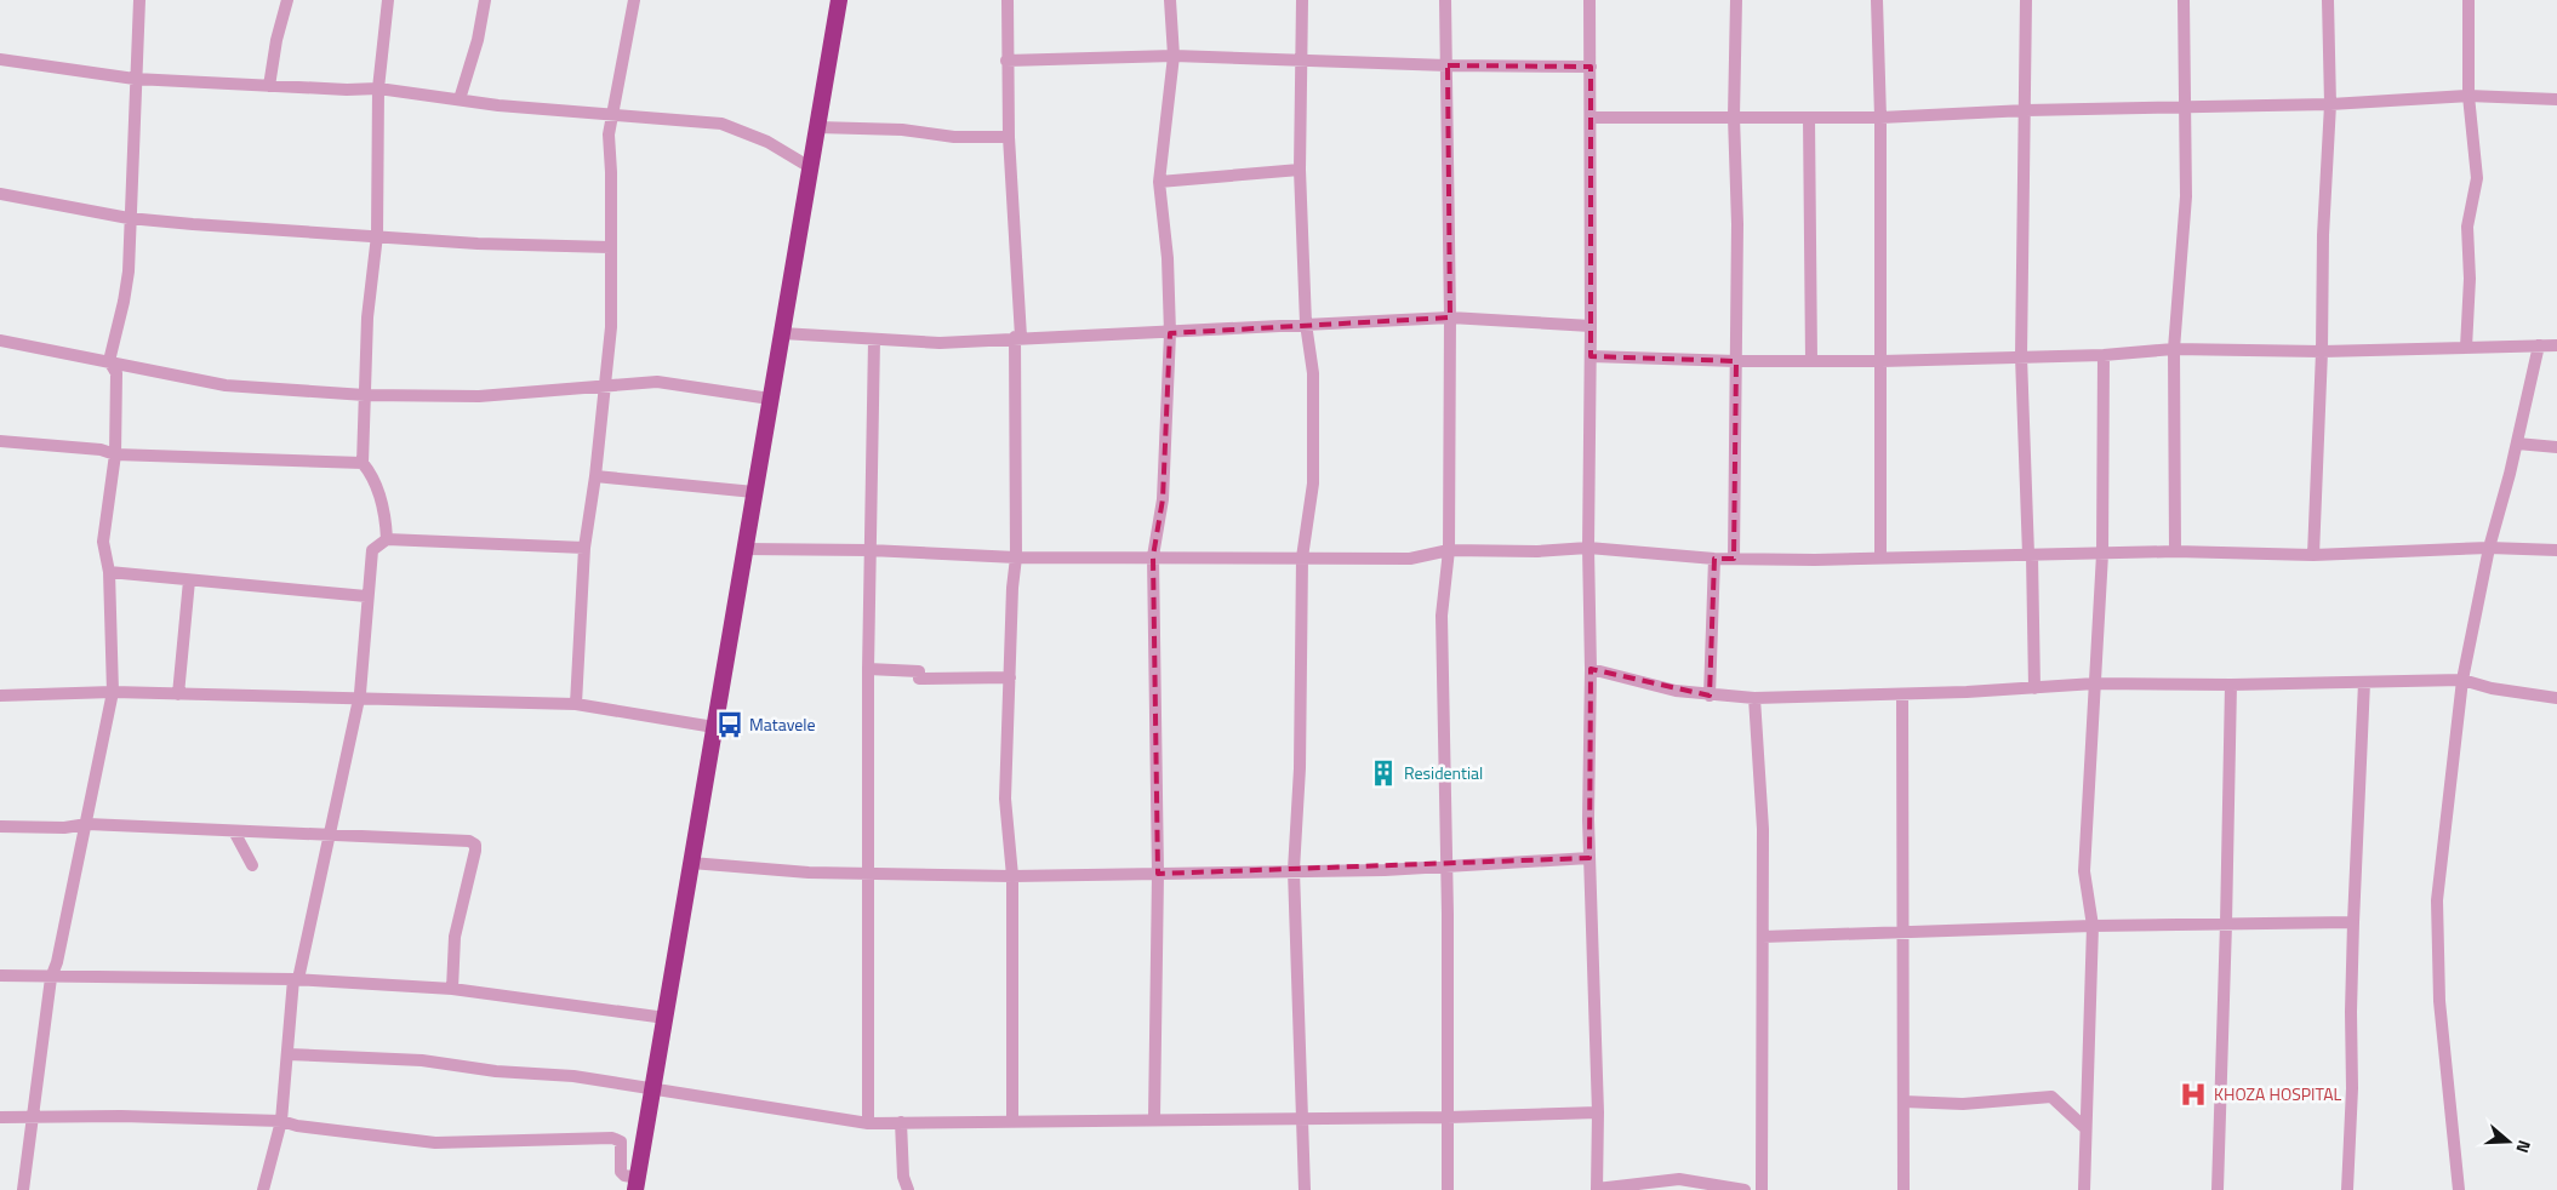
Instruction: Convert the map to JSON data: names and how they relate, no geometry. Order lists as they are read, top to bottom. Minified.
{"places":{"bus stop":["Matavele"],"building":["Residential"],"hospital":["KHOZA HOSPITAL"]},"north":"right"}
